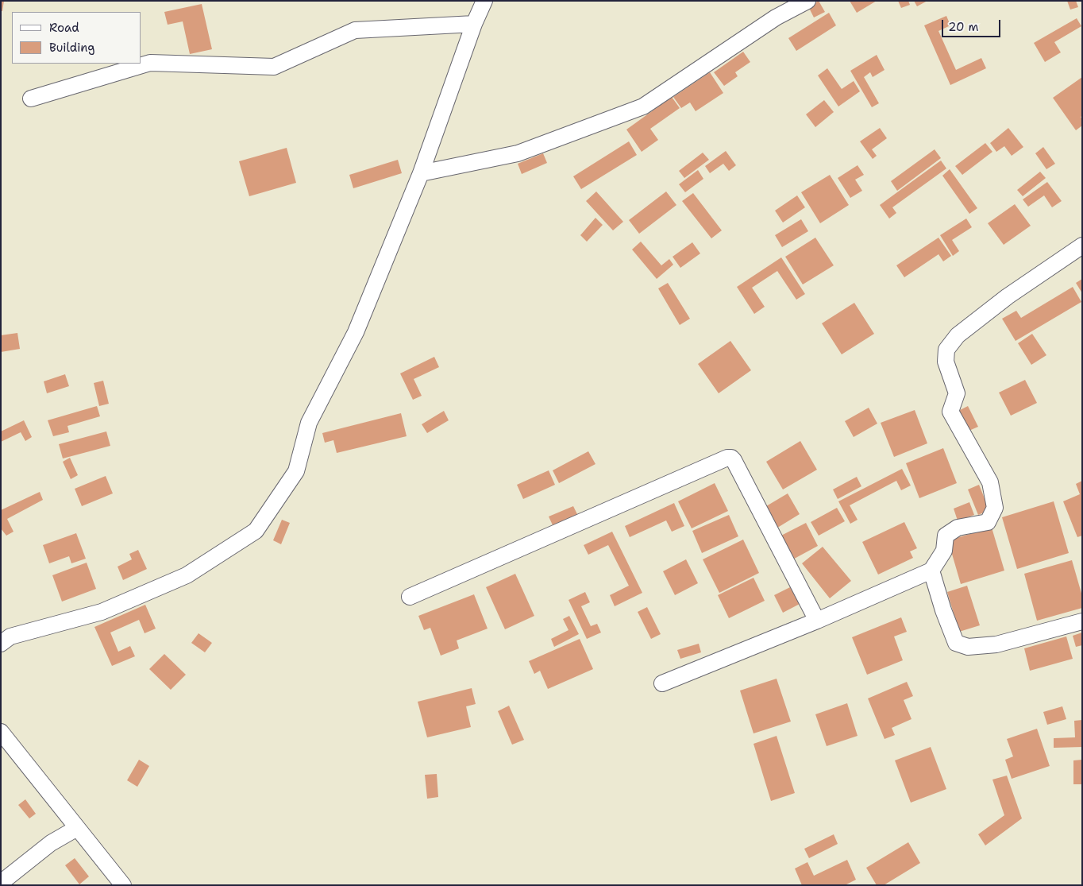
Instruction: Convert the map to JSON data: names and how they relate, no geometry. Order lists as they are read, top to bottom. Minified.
{"legend":["Road","Building"],"scale_bar":"20 m"}
